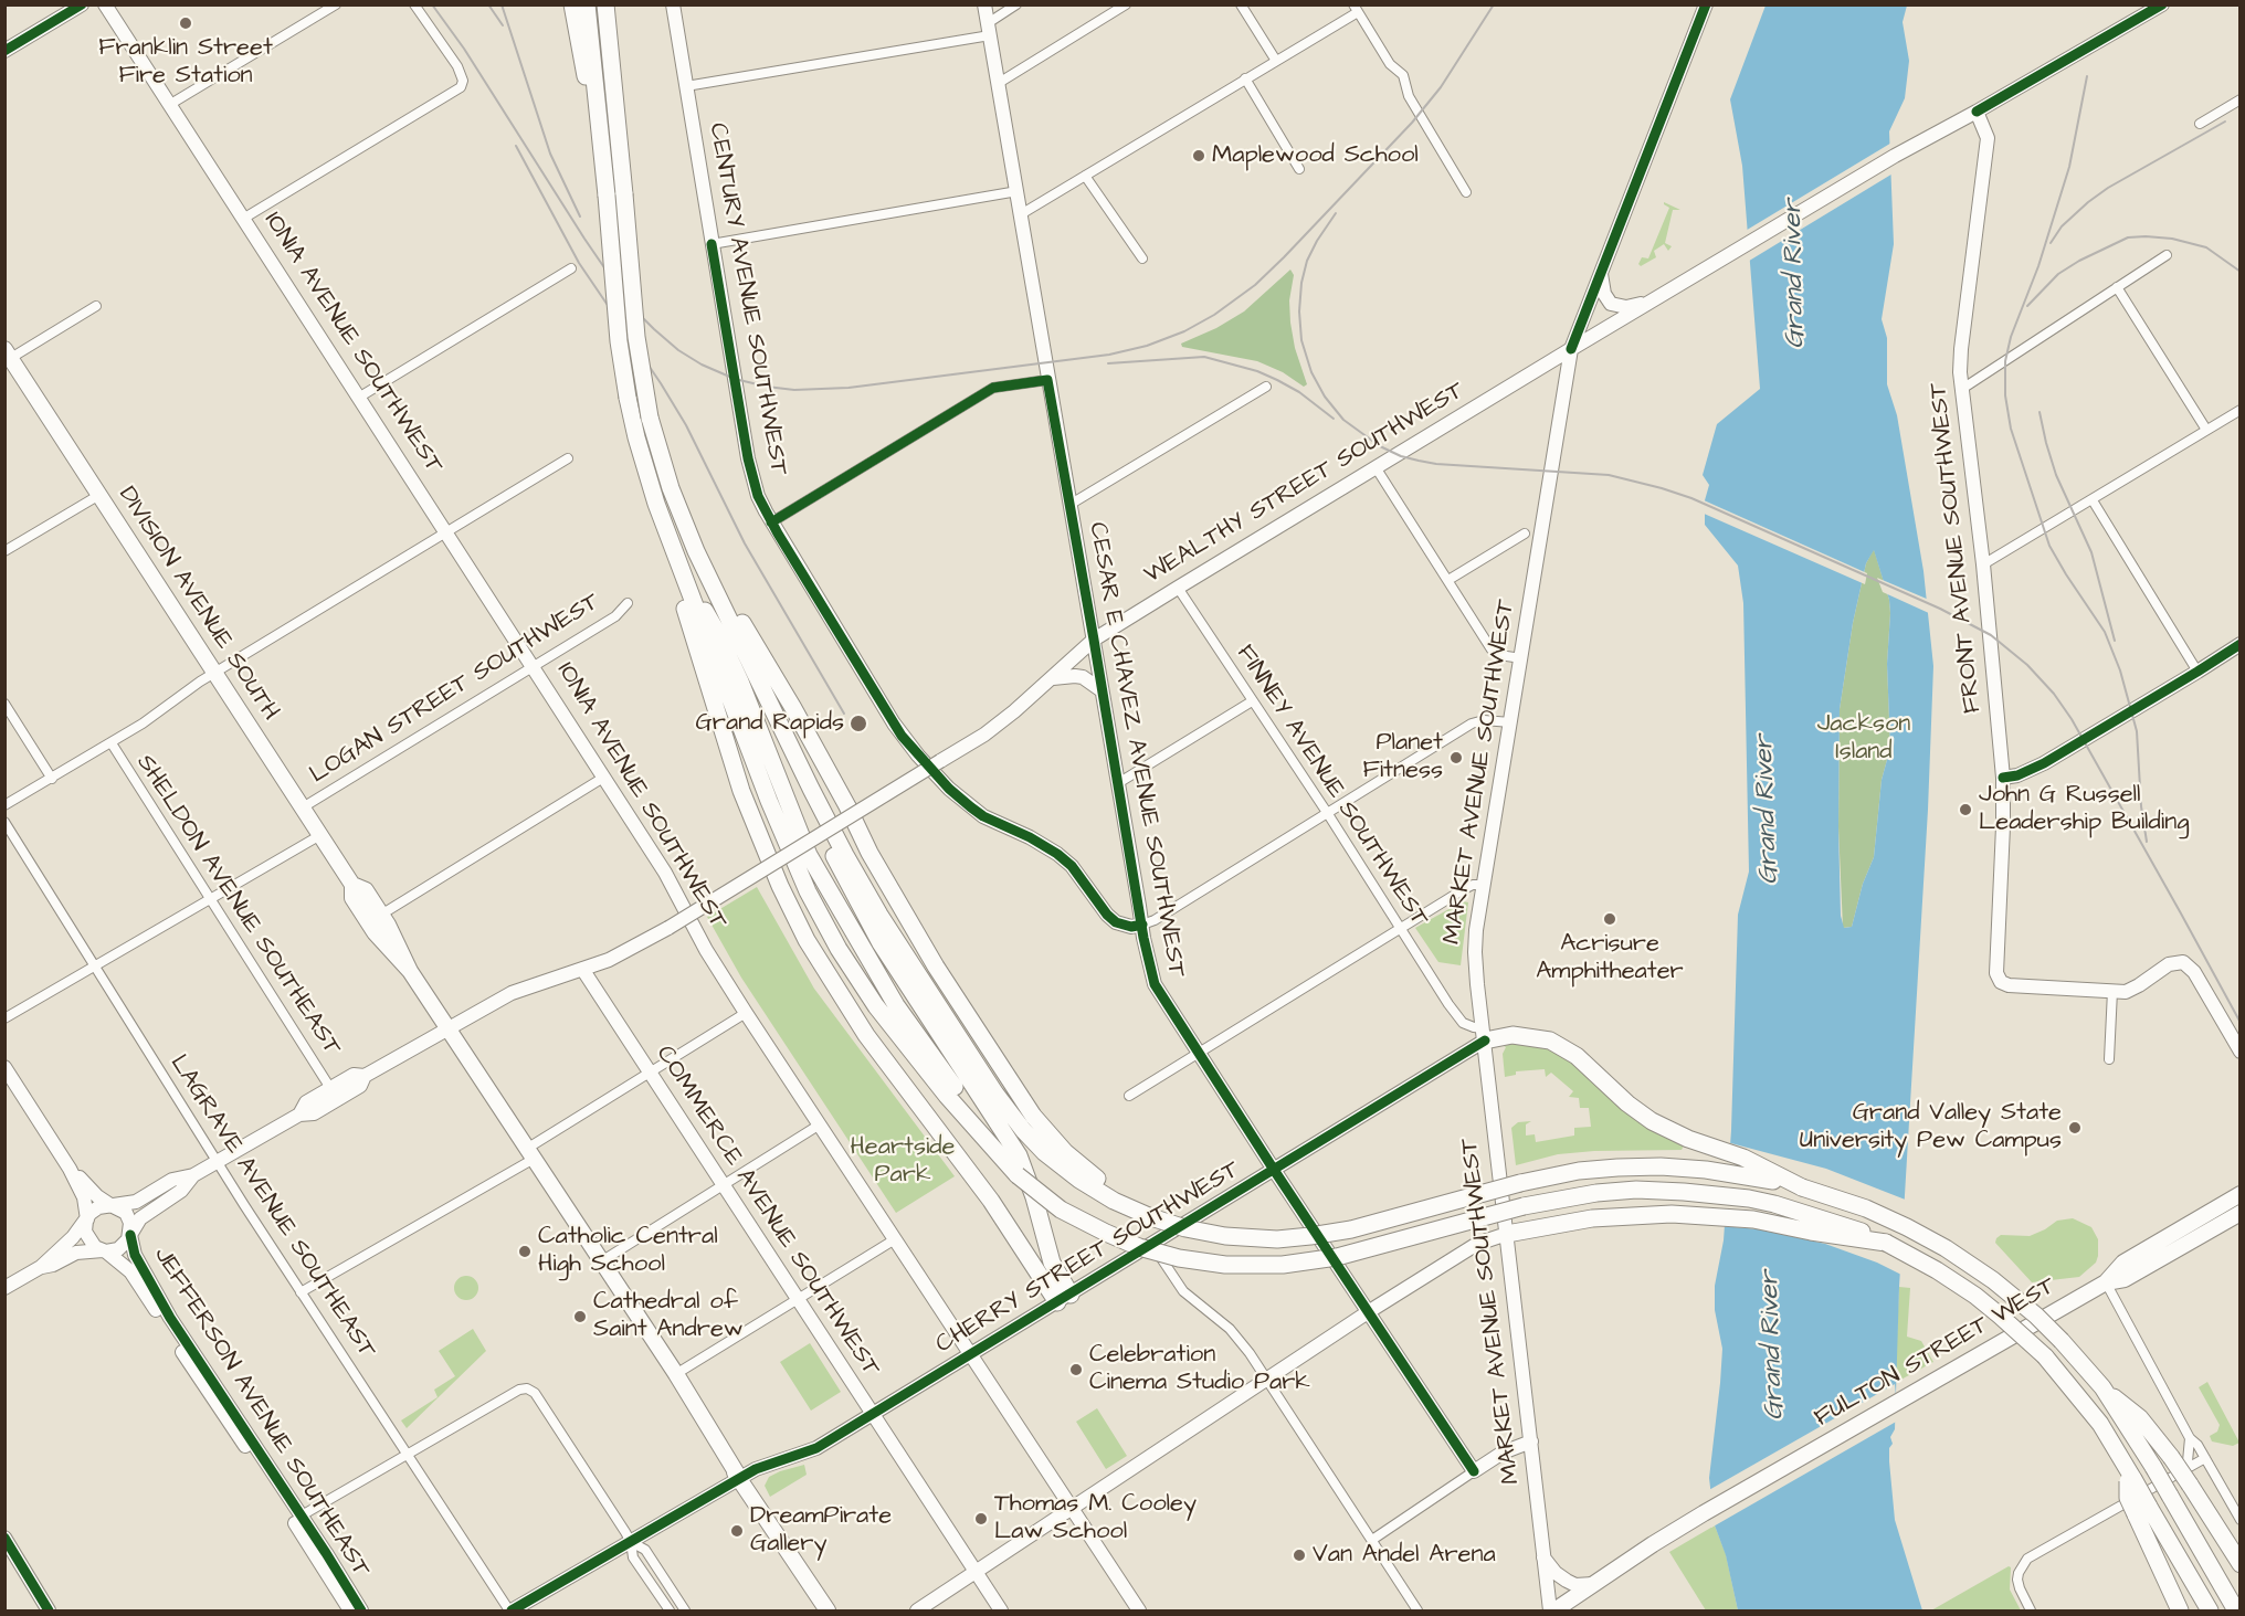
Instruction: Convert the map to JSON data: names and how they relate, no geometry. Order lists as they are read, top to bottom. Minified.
{"streets":{"main road":["DIVISION AVENUE SOUTH","FULTON STREET WEST"],"street":["CENTURY AVENUE SOUTHWEST","IONIA AVENUE SOUTHWEST","WEALTHY STREET SOUTHWEST","FRONT AVENUE SOUTHWEST","LOGAN STREET SOUTHWEST","CESAR E CHAVEZ AVENUE SOUTHWEST","MARKET AVENUE SOUTHWEST","FINNEY AVENUE SOUTHWEST","SHELDON AVENUE SOUTHEAST","LAGRAVE AVENUE SOUTHEAST","COMMERCE AVENUE SOUTHWEST","CHERRY STREET SOUTHWEST","JEFFERSON AVENUE SOUTHEAST"]},"crossings":[["CENTURY AVENUE SOUTHWEST","CESAR E CHAVEZ AVENUE SOUTHWEST"],["IONIA AVENUE SOUTHWEST","LOGAN STREET SOUTHWEST"],["IONIA AVENUE SOUTHWEST","CHERRY STREET SOUTHWEST"],["WEALTHY STREET SOUTHWEST","FRONT AVENUE SOUTHWEST"],["WEALTHY STREET SOUTHWEST","DIVISION AVENUE SOUTH"],["WEALTHY STREET SOUTHWEST","CESAR E CHAVEZ AVENUE SOUTHWEST"],["WEALTHY STREET SOUTHWEST","MARKET AVENUE SOUTHWEST"],["WEALTHY STREET SOUTHWEST","FINNEY AVENUE SOUTHWEST"],["WEALTHY STREET SOUTHWEST","COMMERCE AVENUE SOUTHWEST"],["DIVISION AVENUE SOUTH","LOGAN STREET SOUTHWEST"],["DIVISION AVENUE SOUTH","CHERRY STREET SOUTHWEST"],["CESAR E CHAVEZ AVENUE SOUTHWEST","CHERRY STREET SOUTHWEST"],["MARKET AVENUE SOUTHWEST","FINNEY AVENUE SOUTHWEST"],["MARKET AVENUE SOUTHWEST","CHERRY STREET SOUTHWEST"],["MARKET AVENUE SOUTHWEST","FULTON STREET WEST"],["FINNEY AVENUE SOUTHWEST","CHERRY STREET SOUTHWEST"],["LAGRAVE AVENUE SOUTHEAST","CHERRY STREET SOUTHWEST"],["COMMERCE AVENUE SOUTHWEST","CHERRY STREET SOUTHWEST"]],"water":["Grand River"],"parks":["Jackson Island","Heartside Park"],"places":["Franklin Street Fire Station","Maplewood School","Grand Rapids","Planet Fitness","John G Russell Leadership Building","Acrisure Amphitheater","Grand Valley State University Pew Campus","Catholic Central High School","Cathedral of Saint Andrew","Celebration Cinema Studio Park","Thomas M. Cooley Law School","DreamPirate Gallery","Van Andel Arena"]}
